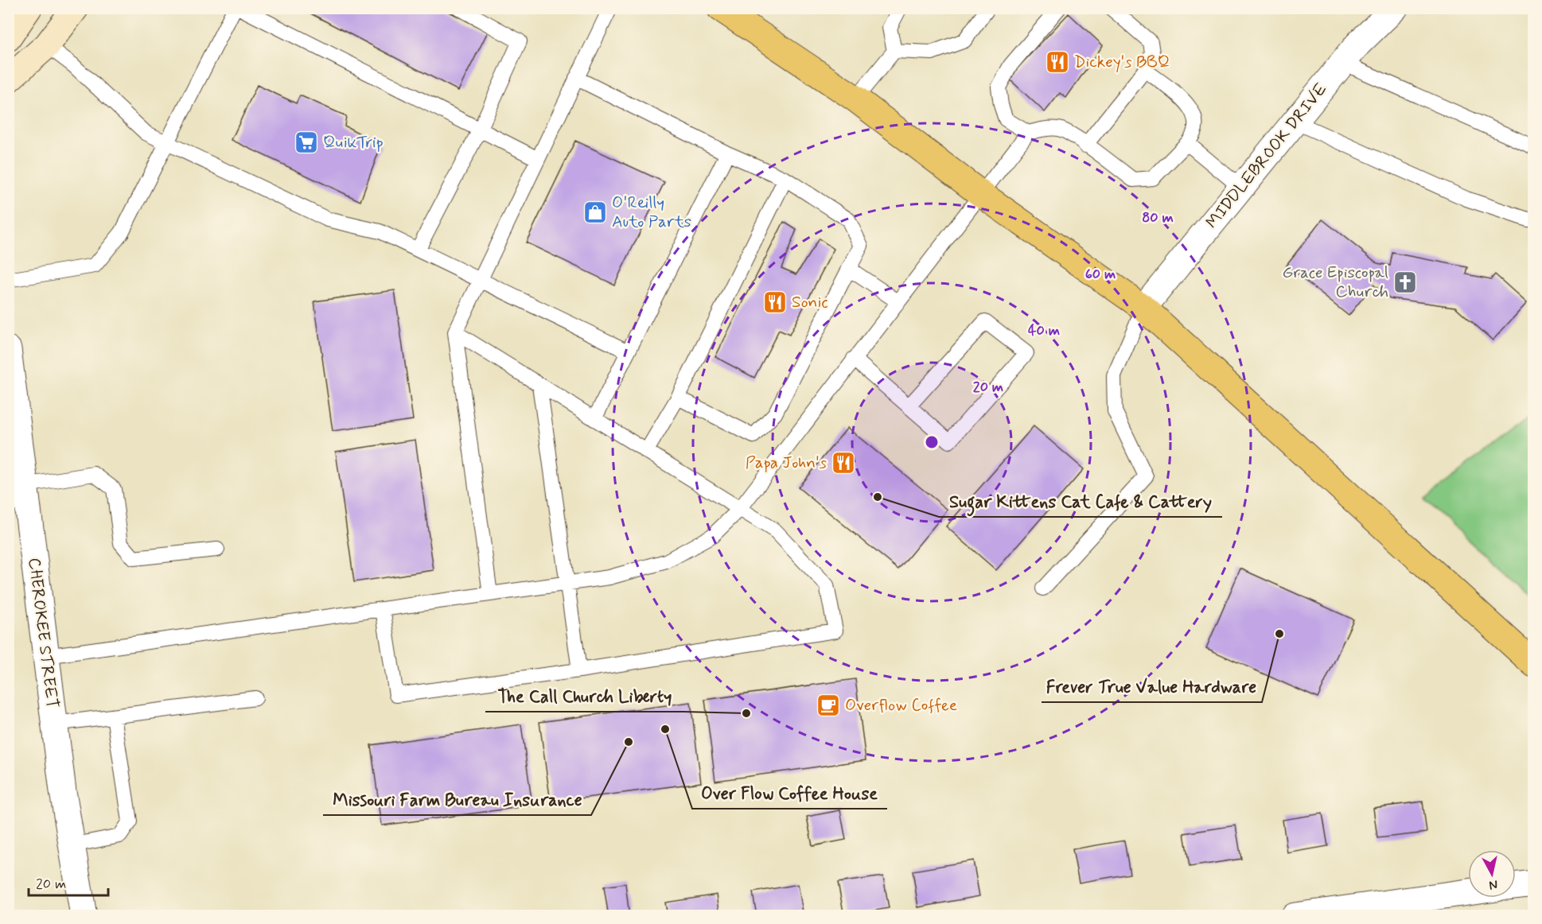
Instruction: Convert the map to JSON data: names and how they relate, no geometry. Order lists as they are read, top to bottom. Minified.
{"streets":{"street":["MIDDLEBROOK DRIVE","CHEROKEE STREET"]},"places":{"restaurant":["Dickey's BBQ","Sonic","Papa John's"],"supermarket":["QuikTrip"],"shop":["O'Reilly Auto Parts"],"church":["Grace Episcopal Church"],"other":["Sugar Kittens Cat Cafe & Cattery","Frever True Value Hardware","The Call Church Liberty","Over Flow Coffee House","Missouri Farm Bureau Insurance"],"cafe":["Overflow Coffee"]},"scale_bar":"20 m","north":"bottom","rings":["80 m","60 m","40 m","20 m"]}
